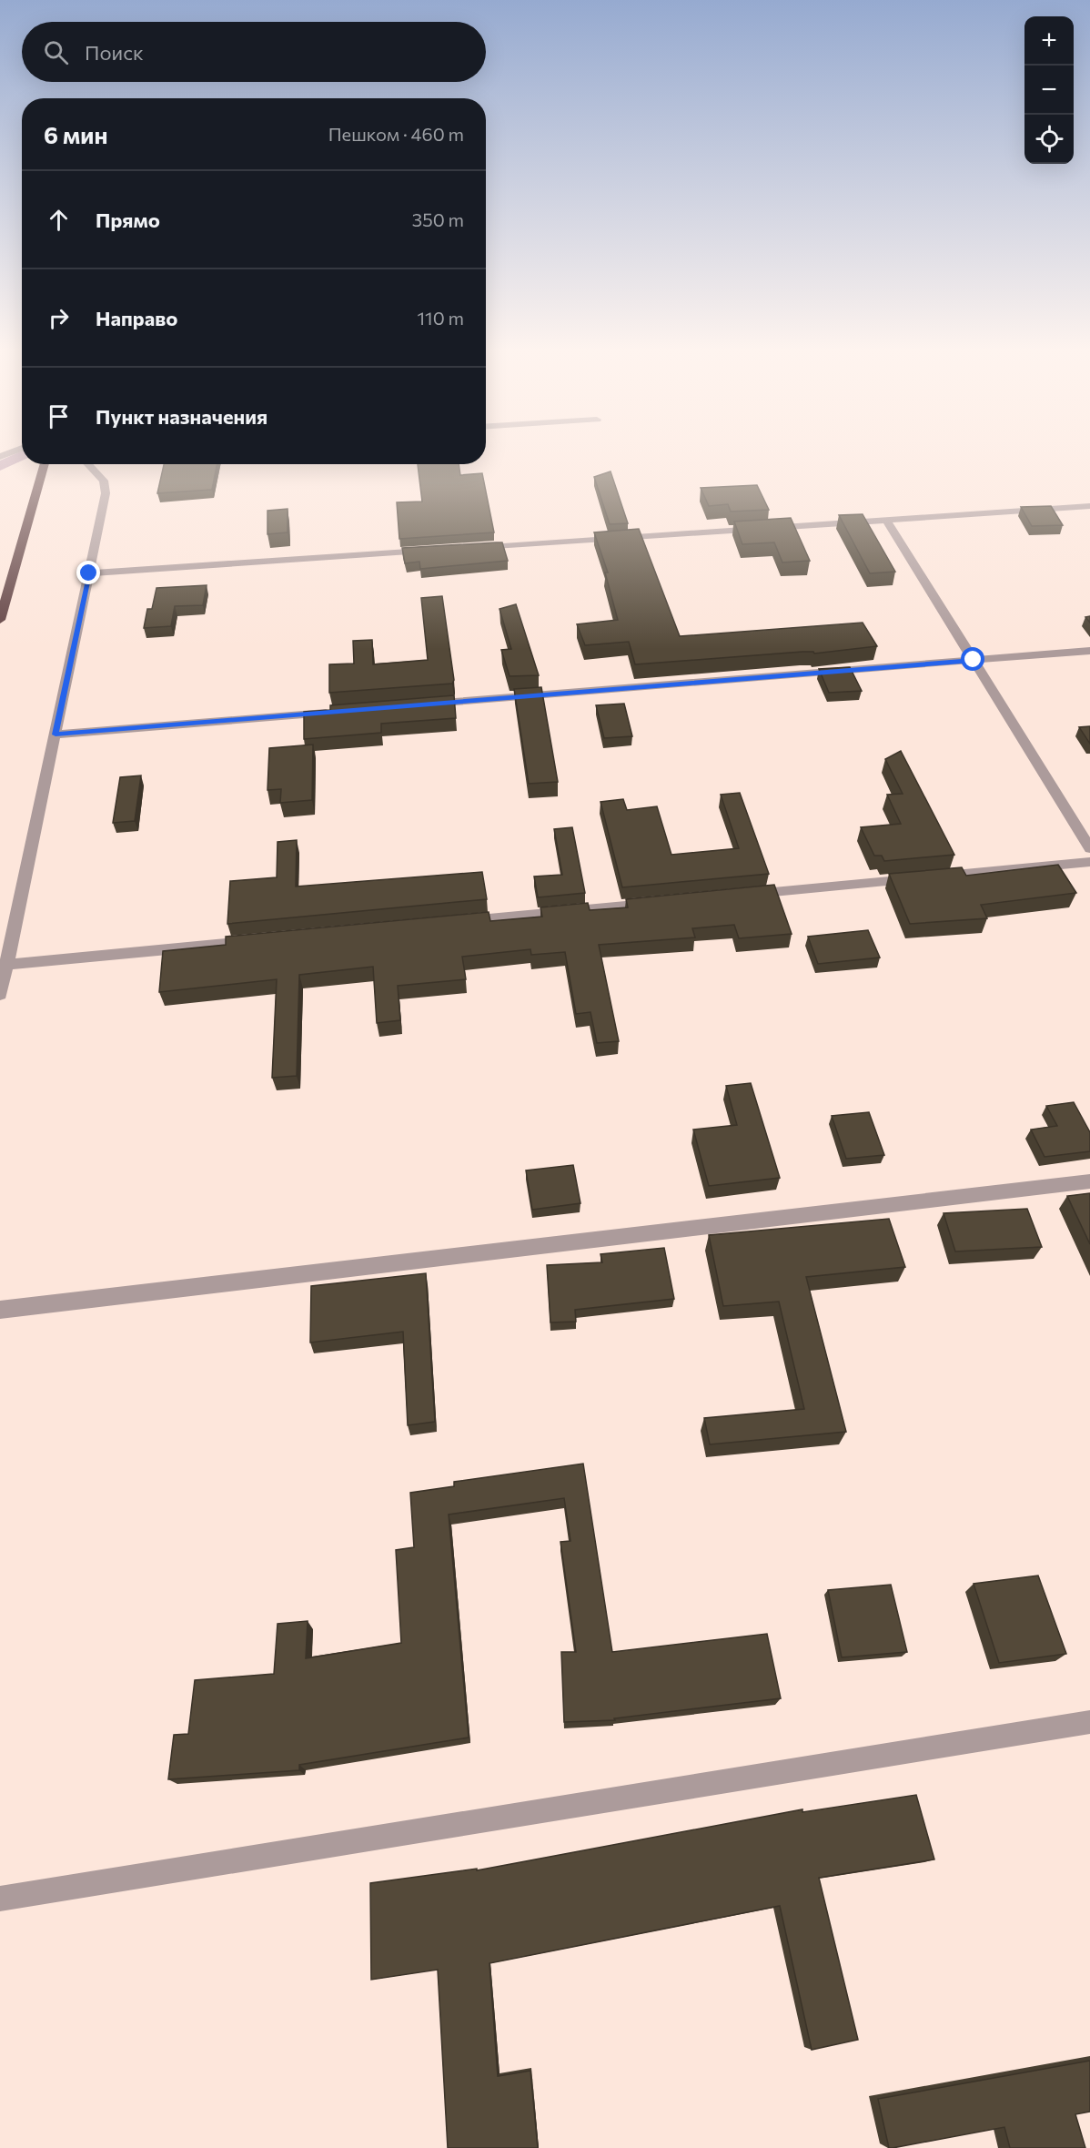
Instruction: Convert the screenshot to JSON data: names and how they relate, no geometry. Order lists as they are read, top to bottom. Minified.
{"page":{"map_buttons":["+","−"],"search":"Поиск","heading":["6 мин","Пешком · 460 m"],"list":[["Прямо","350 m"],["Направо","110 m"],"Пункт назначения"]}}
